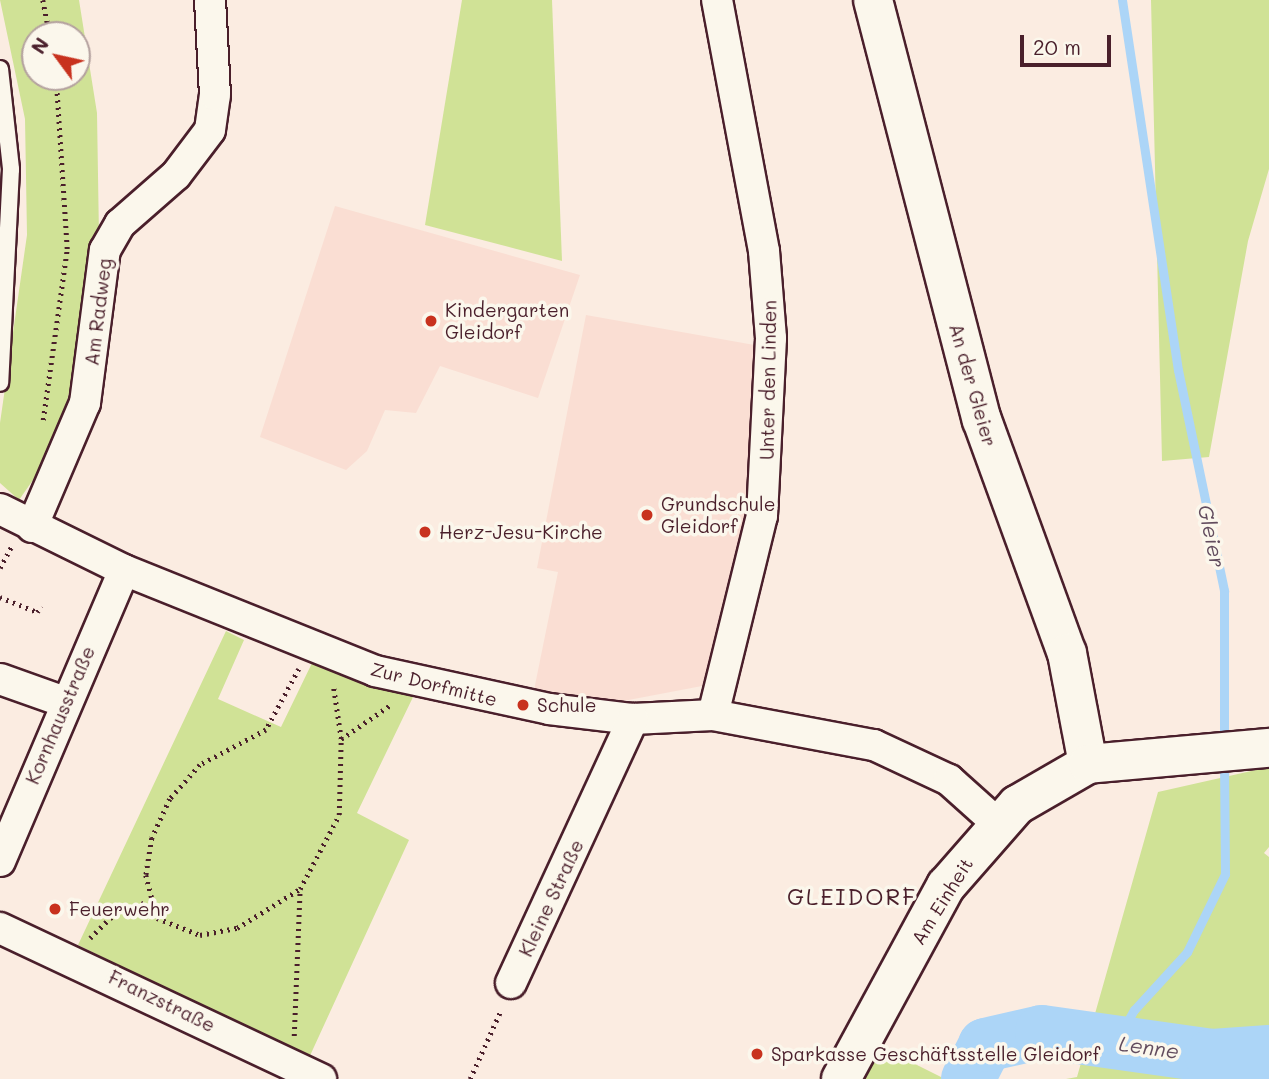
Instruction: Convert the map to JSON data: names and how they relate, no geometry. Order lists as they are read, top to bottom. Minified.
{"streets":{"main road":["An der Gleier","Am Einheit"],"street":["Am Radweg","Unter den Linden","Zur Dorfmitte","Kornhausstraße","Kleine Straße","Franzstraße"]},"crossings":[["Am Radweg","Zur Dorfmitte"],["Unter den Linden","Zur Dorfmitte"],["An der Gleier","Am Einheit"],["Zur Dorfmitte","Kornhausstraße"],["Zur Dorfmitte","Kleine Straße"],["Zur Dorfmitte","Am Einheit"]],"districts":["GLEIDORF"],"water":["Gleier","Lenne"],"places":["Kindergarten Gleidorf","Grundschule Gleidorf","Herz-Jesu-Kirche","Schule","Feuerwehr","Sparkasse Geschäftsstelle Gleidorf"],"scale_bar":"20 m","north":"top left"}
